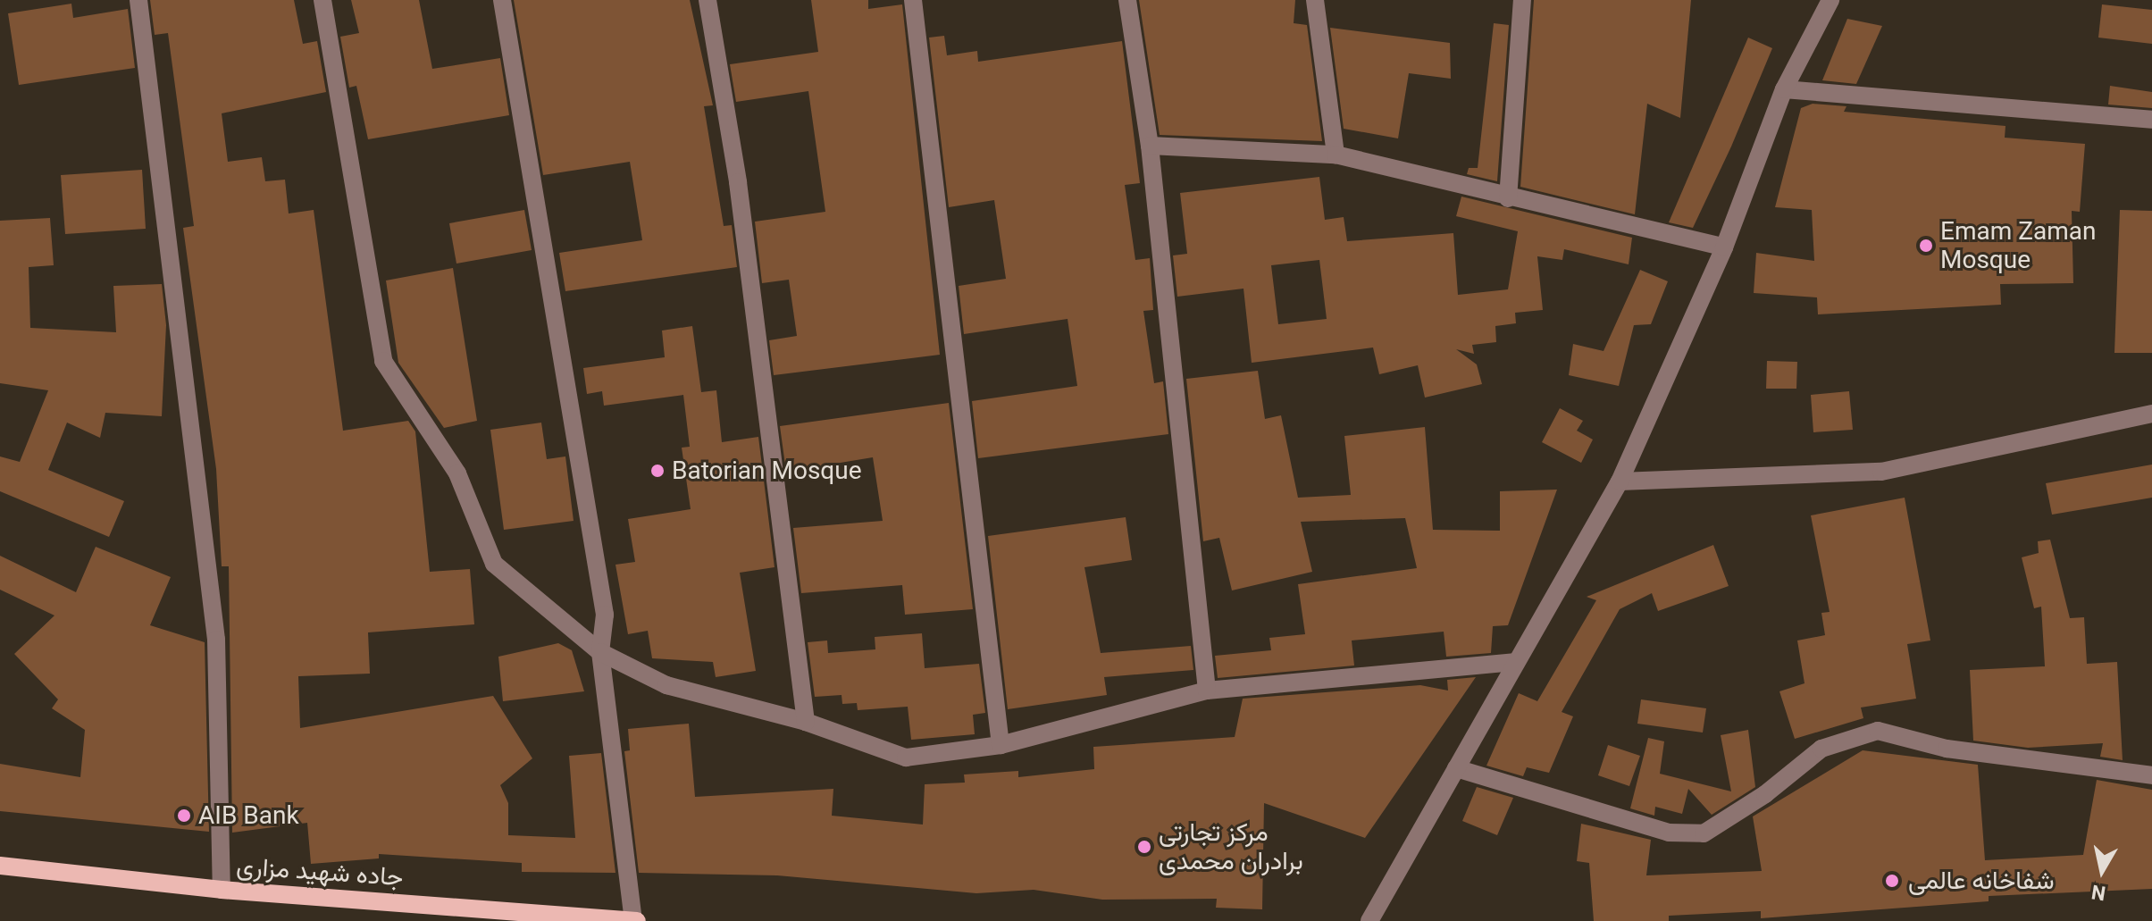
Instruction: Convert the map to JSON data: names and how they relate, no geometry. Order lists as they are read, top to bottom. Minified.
{"streets":{"main road":["جاده شهید مزاری"]},"places":["Emam Zaman Mosque","Batorian Mosque","AIB Bank","مرکز تجارتی برادران محمدی","شفاخانه عالمی"],"north":"bottom"}
